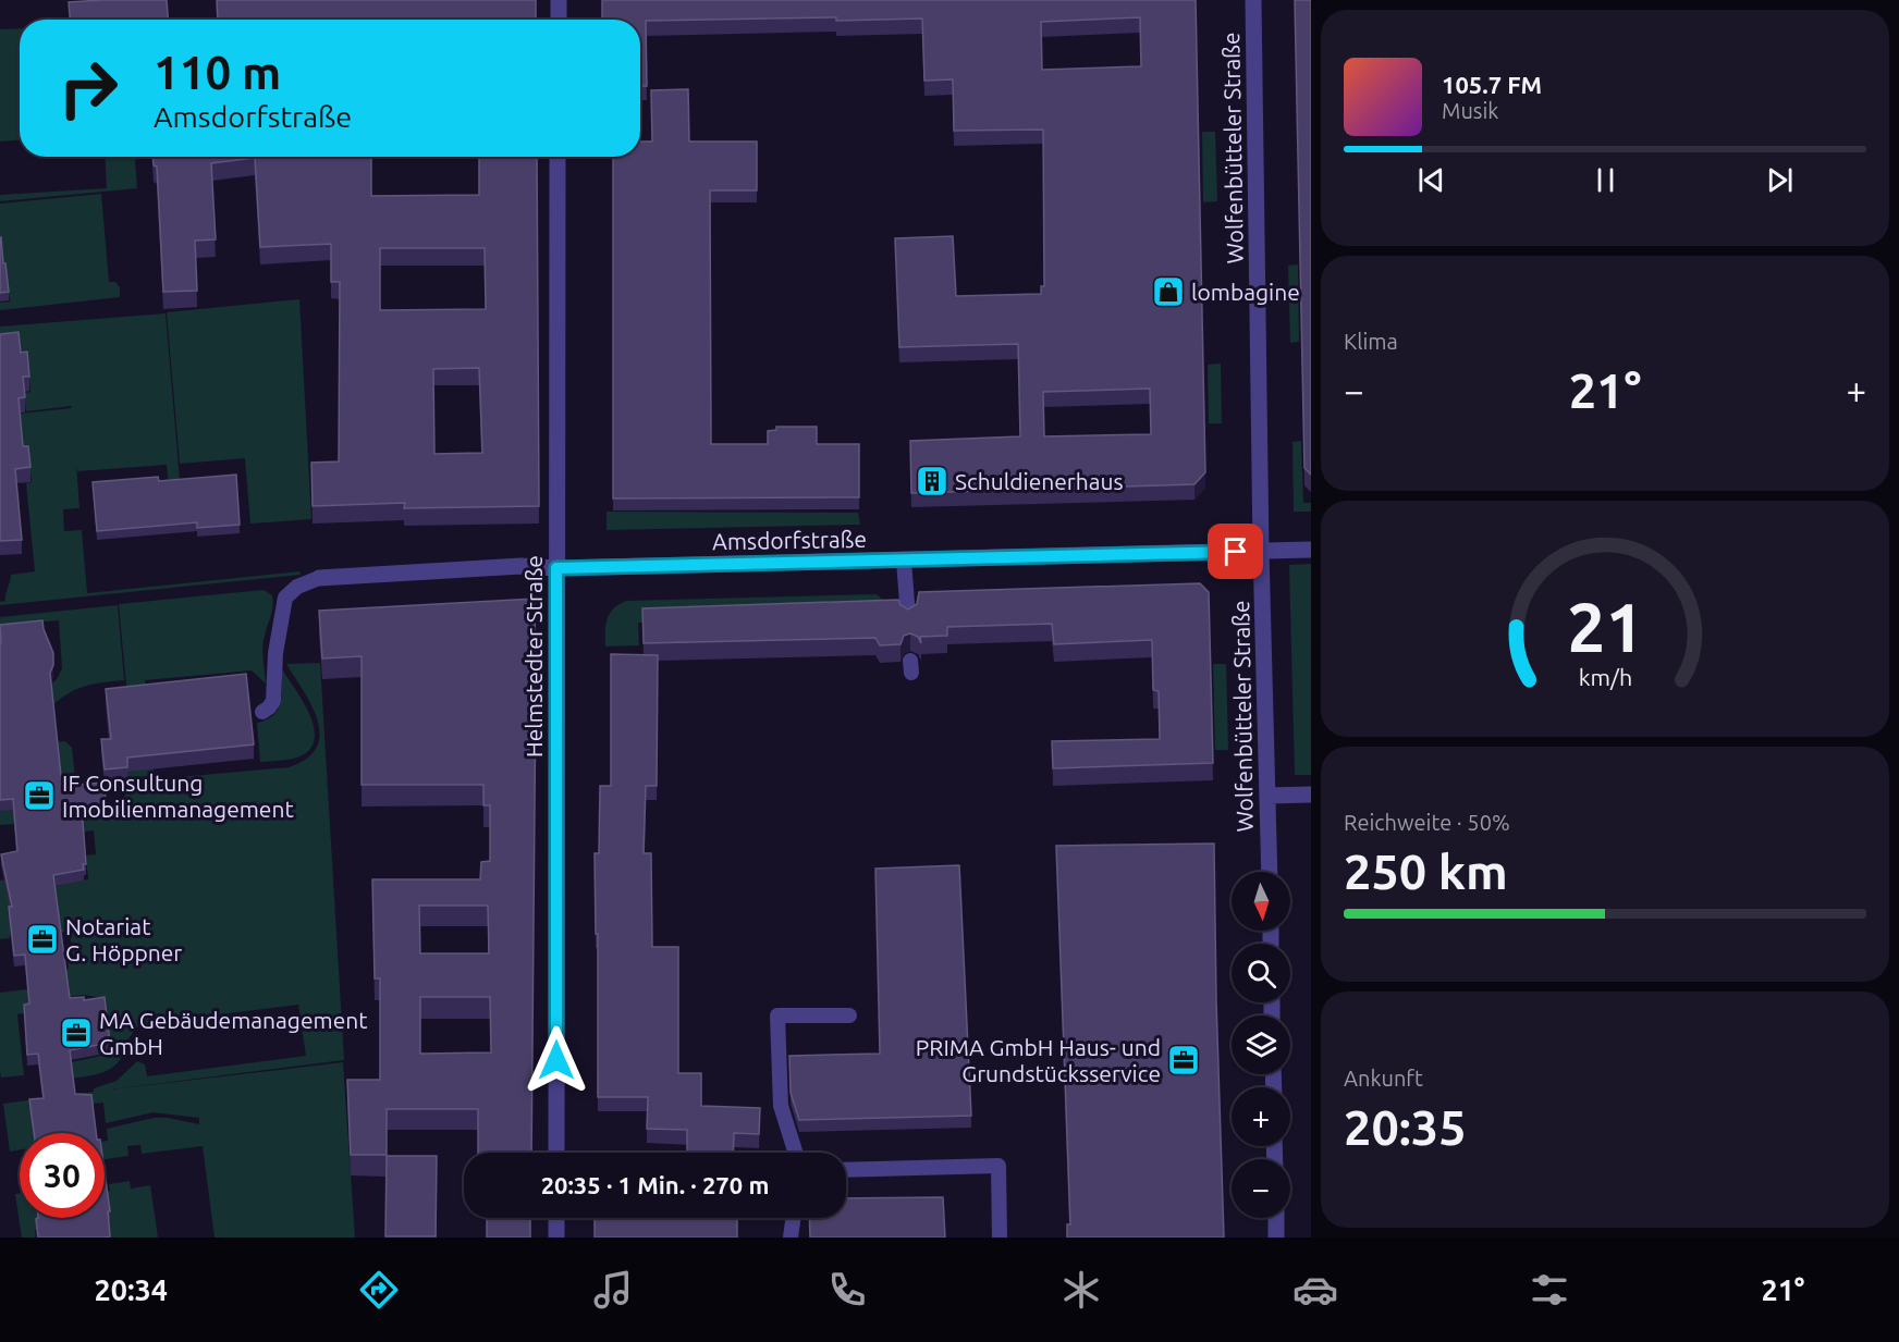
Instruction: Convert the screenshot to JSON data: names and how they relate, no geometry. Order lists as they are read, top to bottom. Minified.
{"streets":{"street":["Wolfenbütteler Straße","Amsdorfstraße","Helmstedter Straße"]},"crossings":[["Wolfenbütteler Straße","Amsdorfstraße"],["Amsdorfstraße","Helmstedter Straße"]],"places":{"shop":["lombagine"],"building":["Schuldienerhaus"],"office":["IF Consultung Imobilienmanagement","Notariat G. Höppner","MA Gebäudemanagement GmbH","PRIMA GmbH Haus- und Grundstücksservice"]},"north":"bottom","page":{"turn":["110 m","Amsdorfstraße"],"song":["105.7 FM","Musik"],"tile":["Klima",["Reichweite · 50%","250 km"],["Ankunft","20:35"]],"heat":["−","21°","+"],"map_buttons":["+","−"],"limit":"30","trip":"20:35 · 1 Min. · 270 m","tabs":["20:34","21°"],"gauge":["21","km/h"]}}
